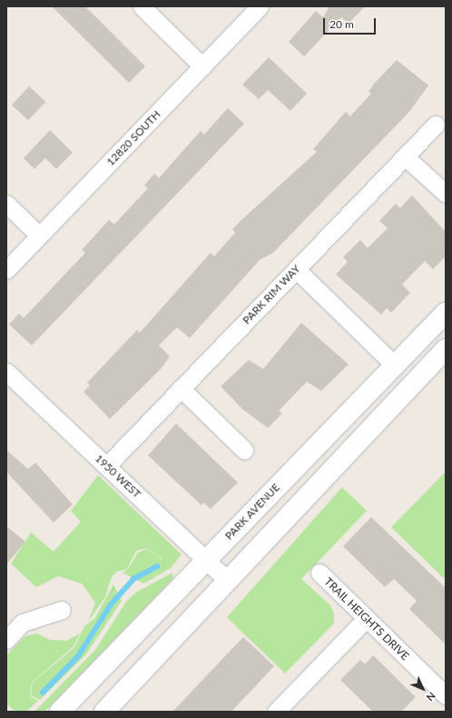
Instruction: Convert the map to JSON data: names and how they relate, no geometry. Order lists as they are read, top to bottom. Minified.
{"streets":{"street":["12820 SOUTH","PARK RIM WAY","1950 WEST","PARK AVENUE","TRAIL HEIGHTS DRIVE"]},"crossings":[["PARK RIM WAY","1950 WEST"],["1950 WEST","PARK AVENUE"]],"scale_bar":"20 m","north":"bottom right"}
